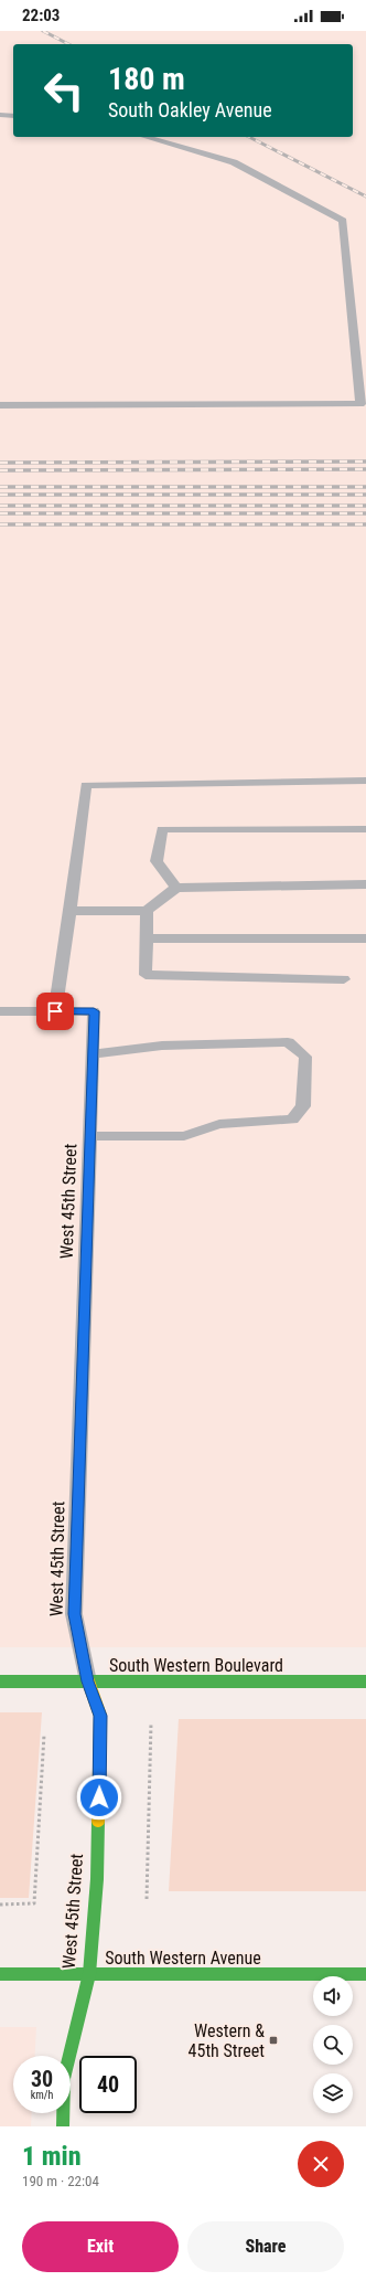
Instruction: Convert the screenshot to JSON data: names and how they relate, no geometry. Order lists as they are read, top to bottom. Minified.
{"streets":{"street":["West 45th Street","South Western Boulevard","South Western Avenue"]},"crossings":[["West 45th Street","South Western Boulevard"],["West 45th Street","South Western Avenue"]],"places":{"transit":["Western & 45th Street"]},"page":{"status":"22:03","turn":["180 m","South Oakley Avenue"],"speed":"30 km/h","limit":"40","heading":["1 min","190 m · 22:04"],"buttons":["Exit","Share"]}}
